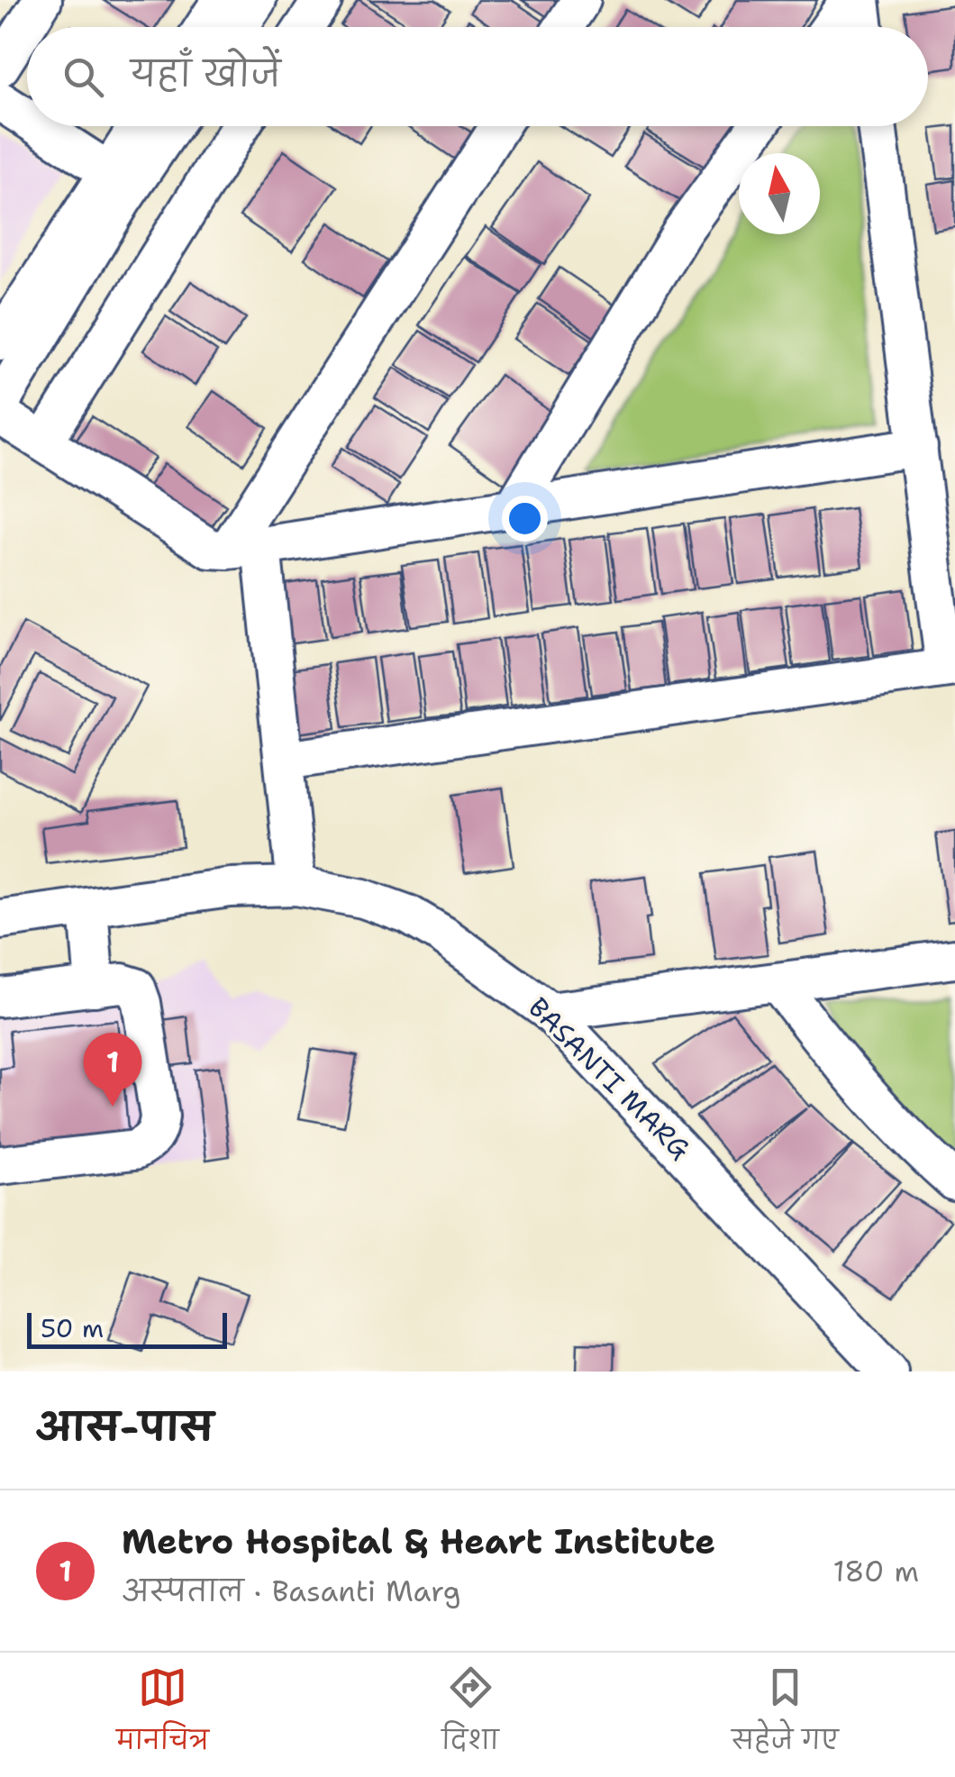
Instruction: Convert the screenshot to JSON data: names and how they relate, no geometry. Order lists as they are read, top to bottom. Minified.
{"streets":{"street":["BASANTI MARG"]},"scale_bar":"50 m","north":"top","page":{"search":"यहाँ खोजें","pins":"1","scale":"50 m","heading":"आस-पास","list":[{"mark":"1","name":"Metro Hospital & Heart Institute","note":"अस्पताल · Basanti Marg","value":"180 m"}],"nav":["मानचित्र","दिशा","सहेजे गए"]}}
